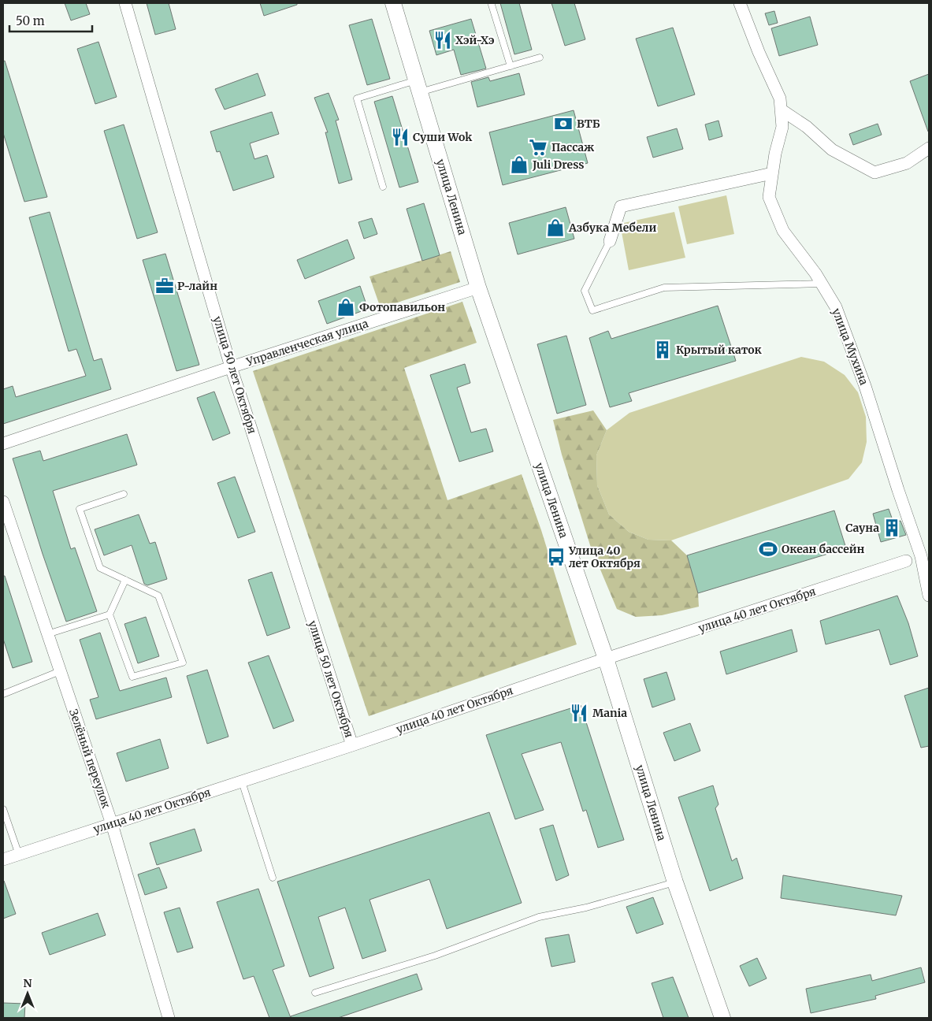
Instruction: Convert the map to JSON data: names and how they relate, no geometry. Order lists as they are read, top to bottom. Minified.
{"streets":{"main road":["улица Ленина"],"street":["Управленческая улица","улица Мухина","улица 50 лет Октября","улица 40 лет Октября","Зелёный переулок"]},"crossings":[["улица Ленина","Управленческая улица"],["улица Ленина","улица 40 лет Октября"],["Управленческая улица","улица 50 лет Октября"],["улица 50 лет Октября","улица 40 лет Октября"],["улица 40 лет Октября","Зелёный переулок"]],"places":{"restaurant":["Хэй-Хэ","Суши Wok","Mania"],"bank":["ВТБ"],"supermarket":["Пассаж"],"shop":["Juli Dress","Азбука Мебели","Фотопавильон"],"office":["Р-лайн"],"building":["Крытый каток","Сауна"],"sports":["Океан бассейн"],"bus stop":["Улица 40 лет Октября"]},"scale_bar":"50 m","north":"top"}
